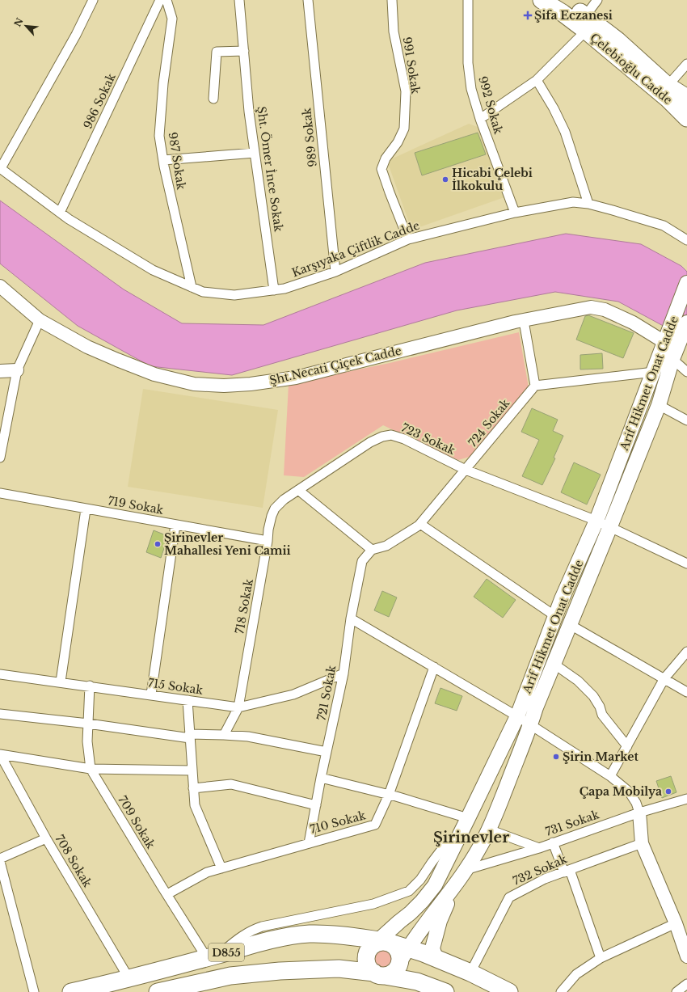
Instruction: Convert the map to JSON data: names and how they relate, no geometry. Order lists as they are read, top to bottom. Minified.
{"streets":{"highway":["Çelebioğlu Cadde","D855"],"main road":["Arif Hikmet Onat Cadde"],"street":["991 Sokak","986 Sokak","992 Sokak","989 Sokak","987 Sokak","Şht. Ömer İnce Sokak","Karşıyaka Çiftlik Cadde","Şht.Necati Çiçek Cadde","724 Sokak","723 Sokak","719 Sokak","718 Sokak","715 Sokak","721 Sokak","709 Sokak","710 Sokak","731 Sokak","708 Sokak","732 Sokak"]},"crossings":[["991 Sokak","Karşıyaka Çiftlik Cadde"],["986 Sokak","Karşıyaka Çiftlik Cadde"],["992 Sokak","Karşıyaka Çiftlik Cadde"],["989 Sokak","Karşıyaka Çiftlik Cadde"],["987 Sokak","Karşıyaka Çiftlik Cadde"],["Şht. Ömer İnce Sokak","Karşıyaka Çiftlik Cadde"],["Şht.Necati Çiçek Cadde","Arif Hikmet Onat Cadde"],["Arif Hikmet Onat Cadde","723 Sokak"],["Arif Hikmet Onat Cadde","731 Sokak"],["Arif Hikmet Onat Cadde","D855"],["724 Sokak","723 Sokak"],["724 Sokak","721 Sokak"],["723 Sokak","718 Sokak"],["719 Sokak","718 Sokak"],["718 Sokak","715 Sokak"],["715 Sokak","721 Sokak"],["715 Sokak","709 Sokak"],["721 Sokak","710 Sokak"],["709 Sokak","710 Sokak"],["709 Sokak","D855"],["708 Sokak","D855"],["732 Sokak","D855"]],"districts":["Şirinevler"],"places":{"health":["Şifa Eczanesi"],"other":["Hicabi Çelebi İlkokulu","Şirinevler Mahallesi Yeni Camii","Şirin Market","Çapa Mobilya"]},"north":"top left"}
